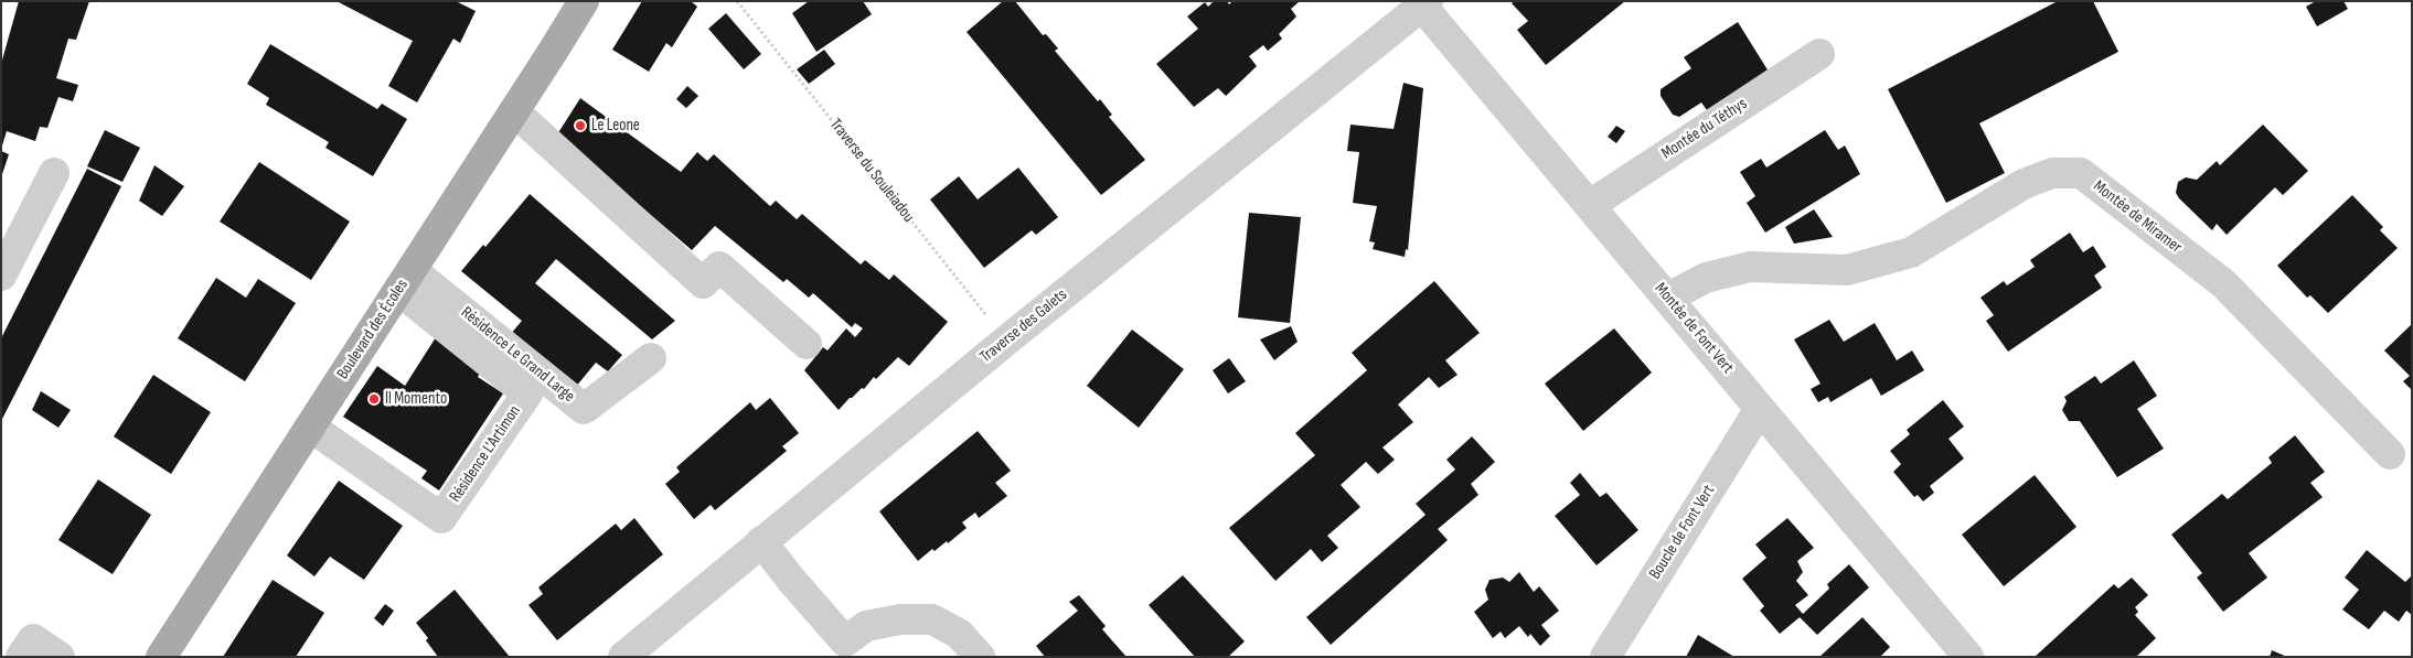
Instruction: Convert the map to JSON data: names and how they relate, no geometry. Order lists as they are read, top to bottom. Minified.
{"streets":{"main road":["Boulevard des Écoles"],"street":["Montée du Téthys","Montée de Miramer","Traverse des Galets","Montée de Font Vert","Résidence Le Grand Large","Résidence L'Artimon","Boucle de Font Vert"],"path":["Traverse du Souleiadou"]},"crossings":[["Montée du Téthys","Montée de Font Vert"],["Traverse du Souleiadou","Traverse des Galets"],["Montée de Miramer","Montée de Font Vert"],["Traverse des Galets","Montée de Font Vert"],["Montée de Font Vert","Boucle de Font Vert"],["Boulevard des Écoles","Résidence Le Grand Large"],["Boulevard des Écoles","Résidence L'Artimon"],["Résidence Le Grand Large","Résidence L'Artimon"]],"places":["Le Leone","Il Momento"]}
